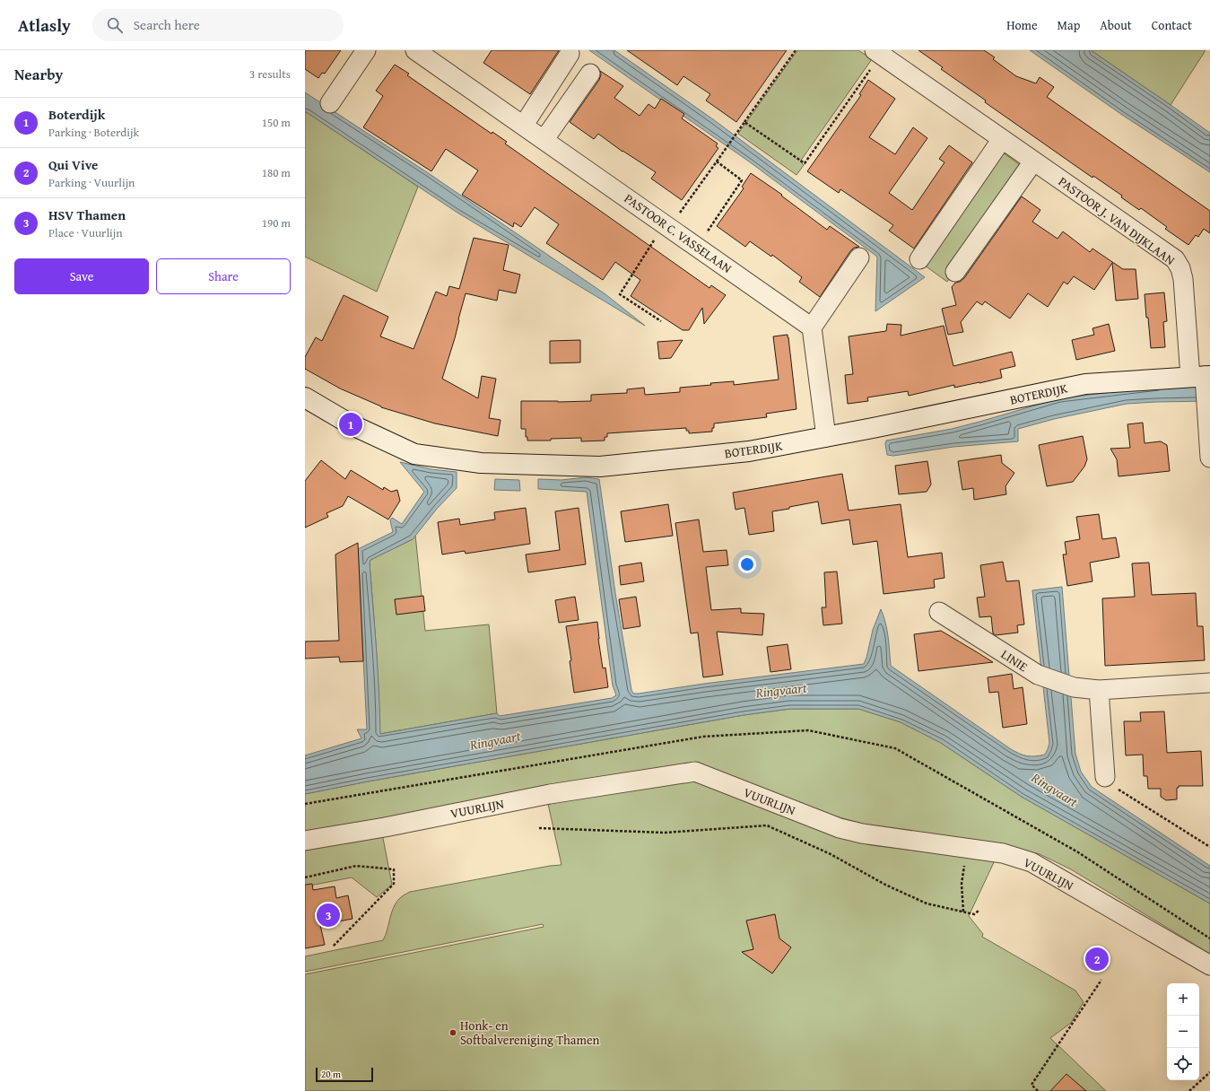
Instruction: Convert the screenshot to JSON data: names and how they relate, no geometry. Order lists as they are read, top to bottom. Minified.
{"streets":{"street":["PASTOOR J. VAN DIJKLAAN","PASTOOR C. VASSELAAN","BOTERDIJK","LINIE","VUURLIJN"]},"crossings":[["PASTOOR J. VAN DIJKLAAN","BOTERDIJK"]],"water":["Ringvaart"],"places":["Honk- en Softbalvereniging Thamen"],"scale_bar":"20 m","page":{"header":"Atlasly","search":"Search here","nav":["Home","Map","About","Contact"],"heading":["Nearby","3 results"],"list":[{"mark":"1","name":"Boterdijk","note":"Parking · Boterdijk","value":"150 m"},{"mark":"2","name":"Qui Vive","note":"Parking · Vuurlijn","value":"180 m"},{"mark":"3","name":"HSV Thamen","note":"Place · Vuurlijn","value":"190 m"}],"buttons":["Save","Share"],"pins":["1","3","2"],"map_buttons":["+","−"],"scale":"20 m"}}
